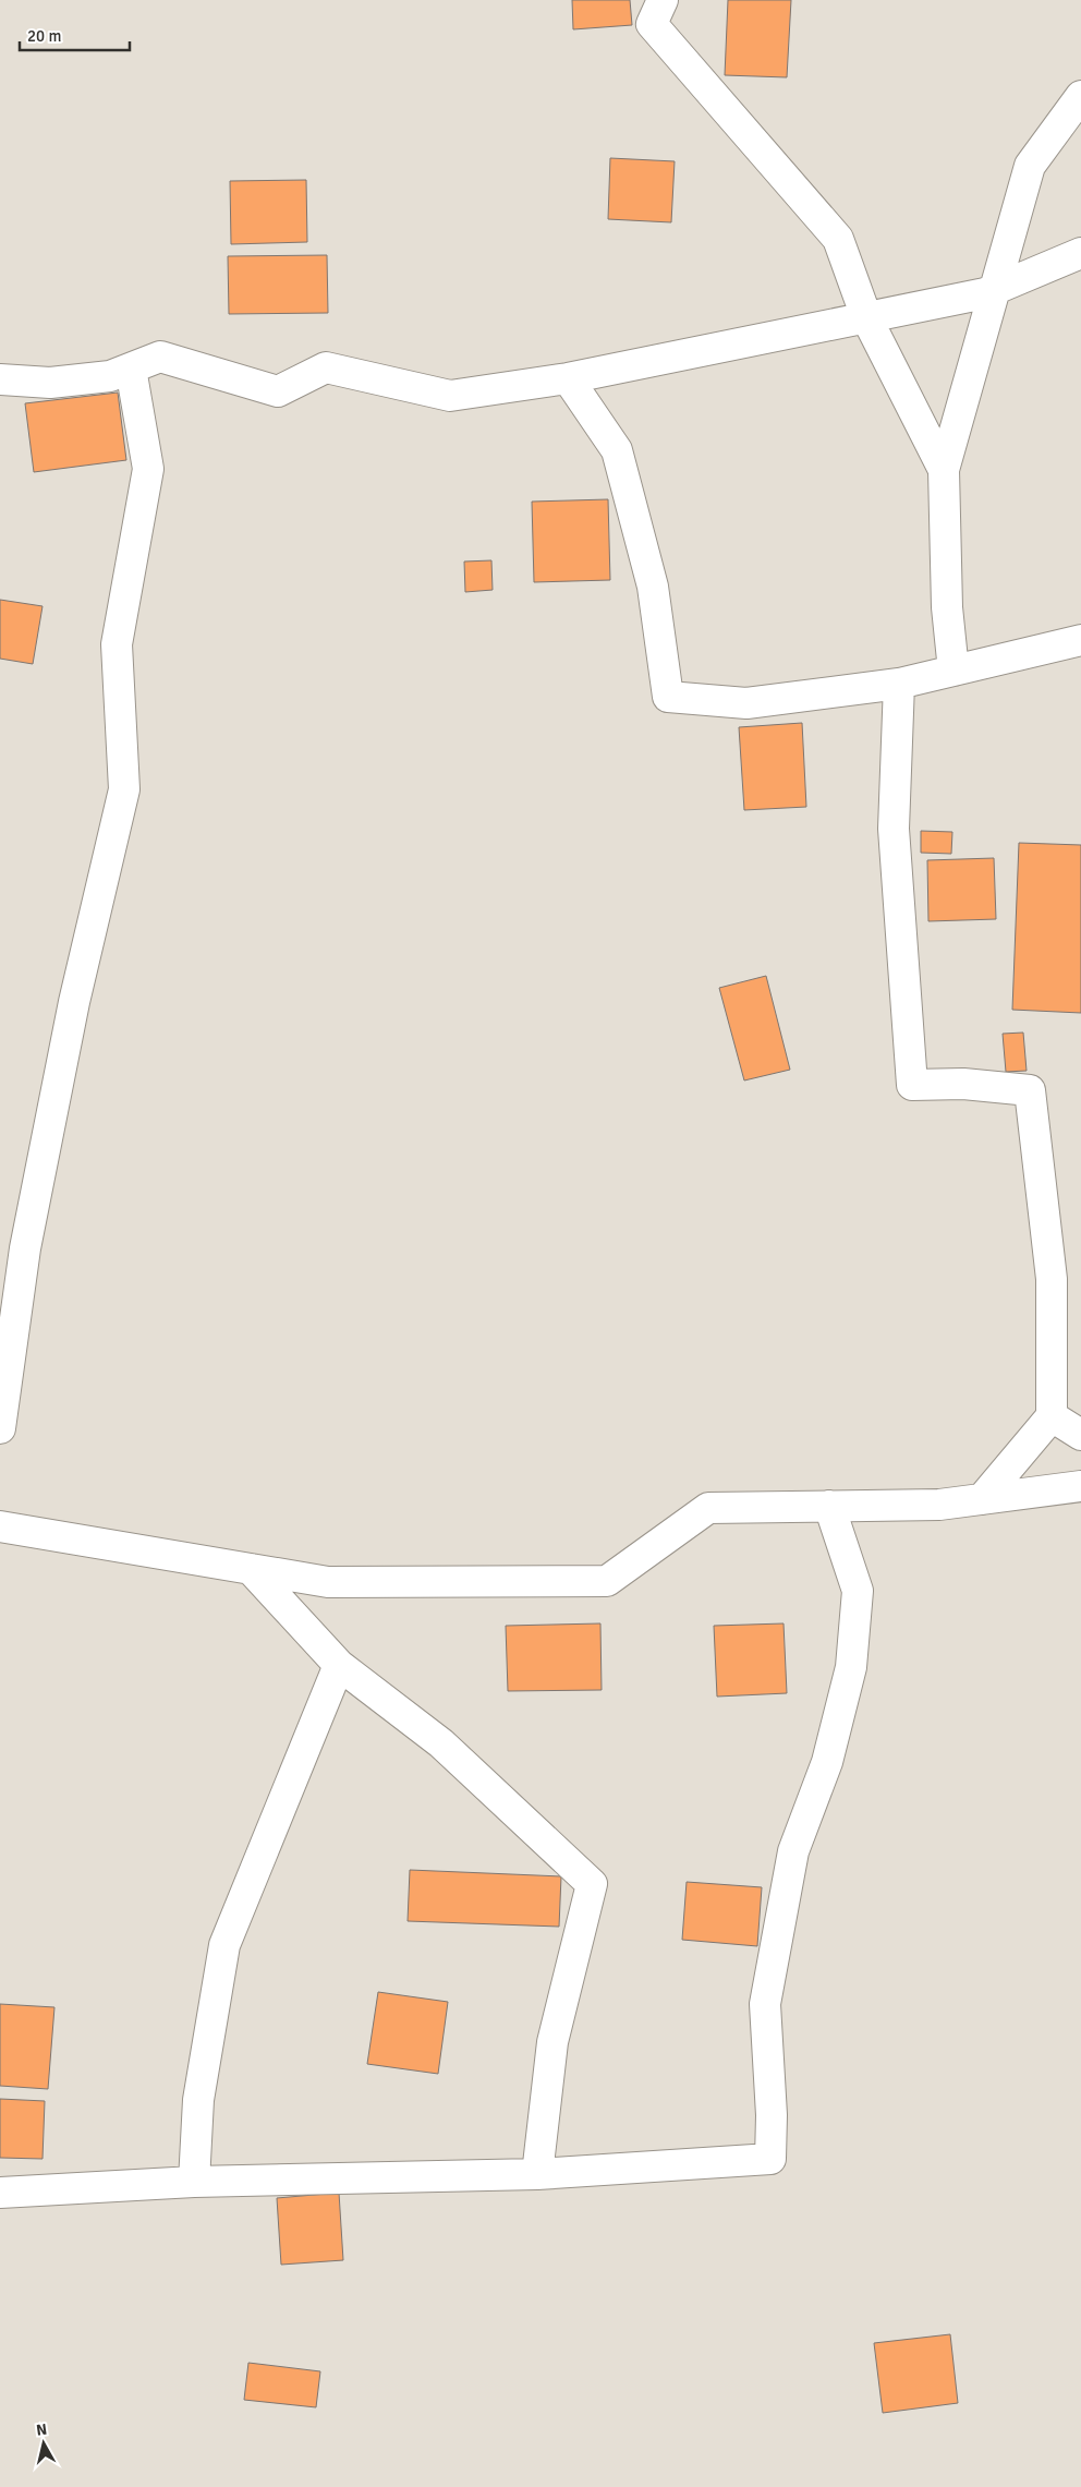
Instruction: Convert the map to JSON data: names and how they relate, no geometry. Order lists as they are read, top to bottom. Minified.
{"scale_bar":"20 m","north":"top"}
